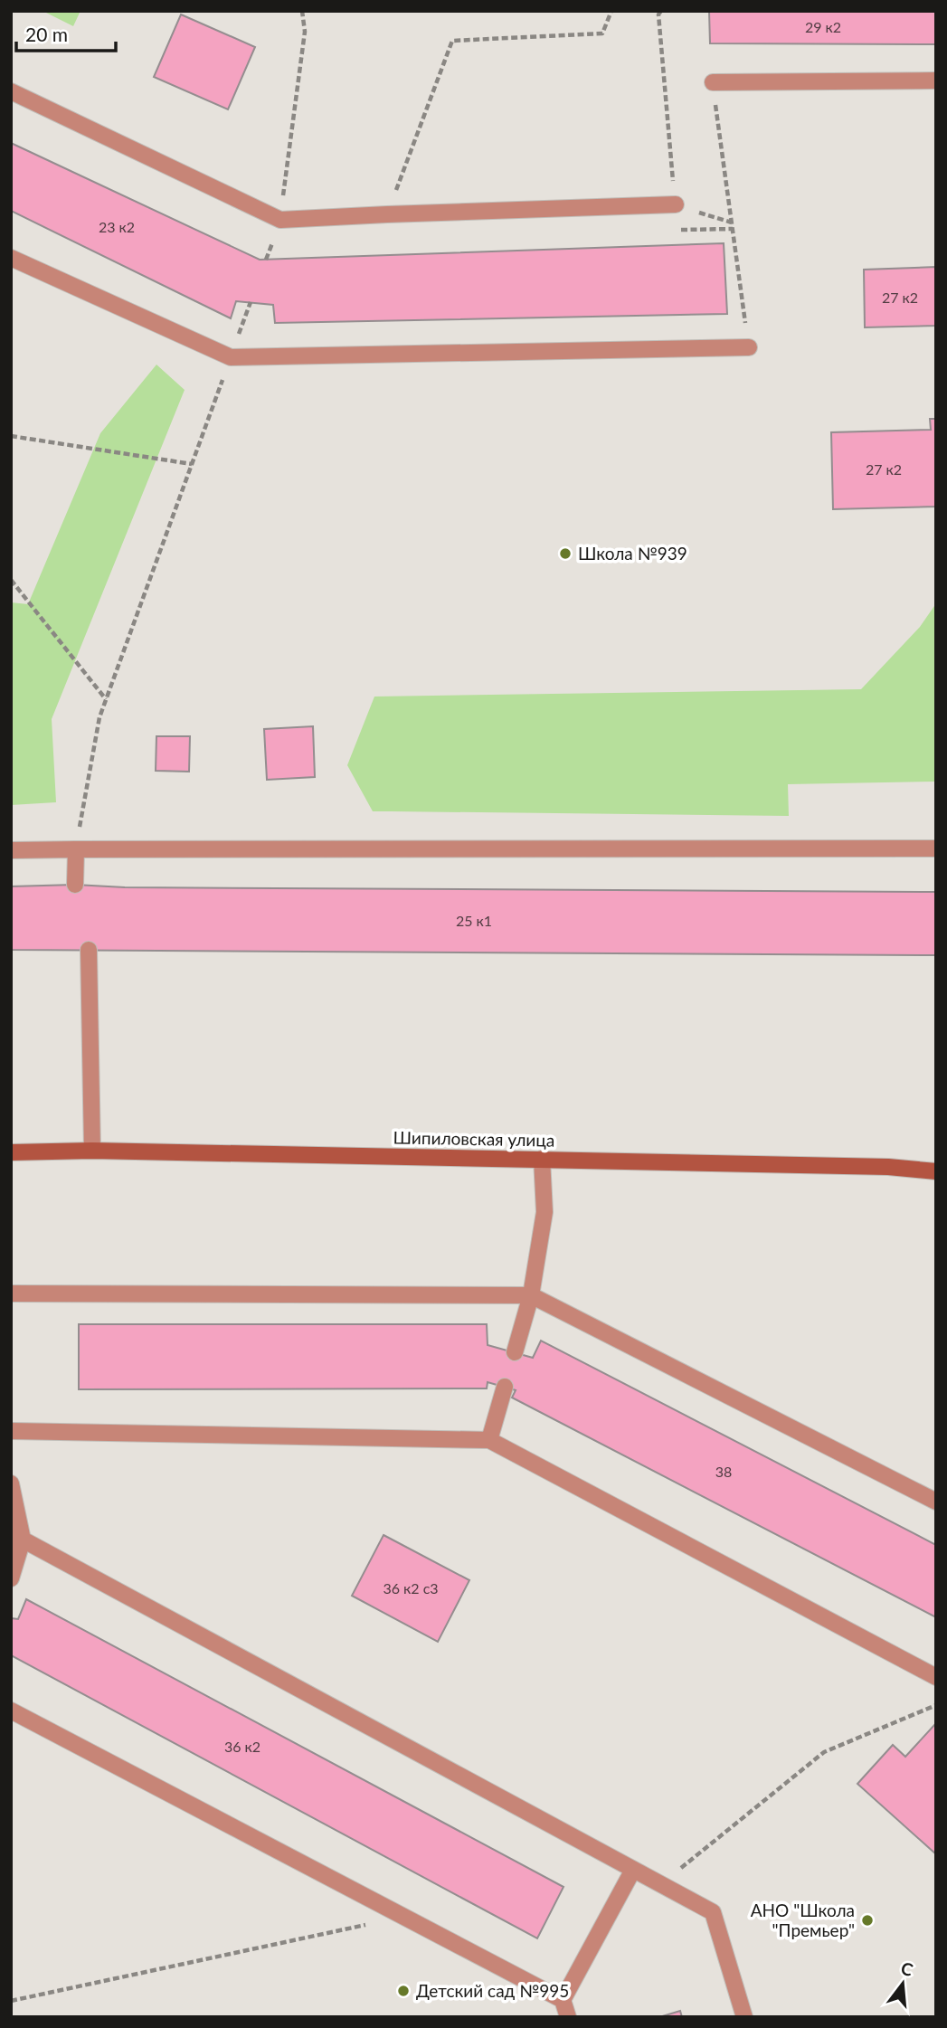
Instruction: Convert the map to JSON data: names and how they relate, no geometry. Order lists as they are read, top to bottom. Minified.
{"streets":{"main road":["Шипиловская улица"]},"places":["Школа №939","АНО \"Школа \"Премьер\"","Детский сад №995"],"house_numbers":["29 к2","23 к2","27 к2","27 к2","25 к1","38","36 к2 с3","36 к2"],"scale_bar":"20 m","north":"top"}
